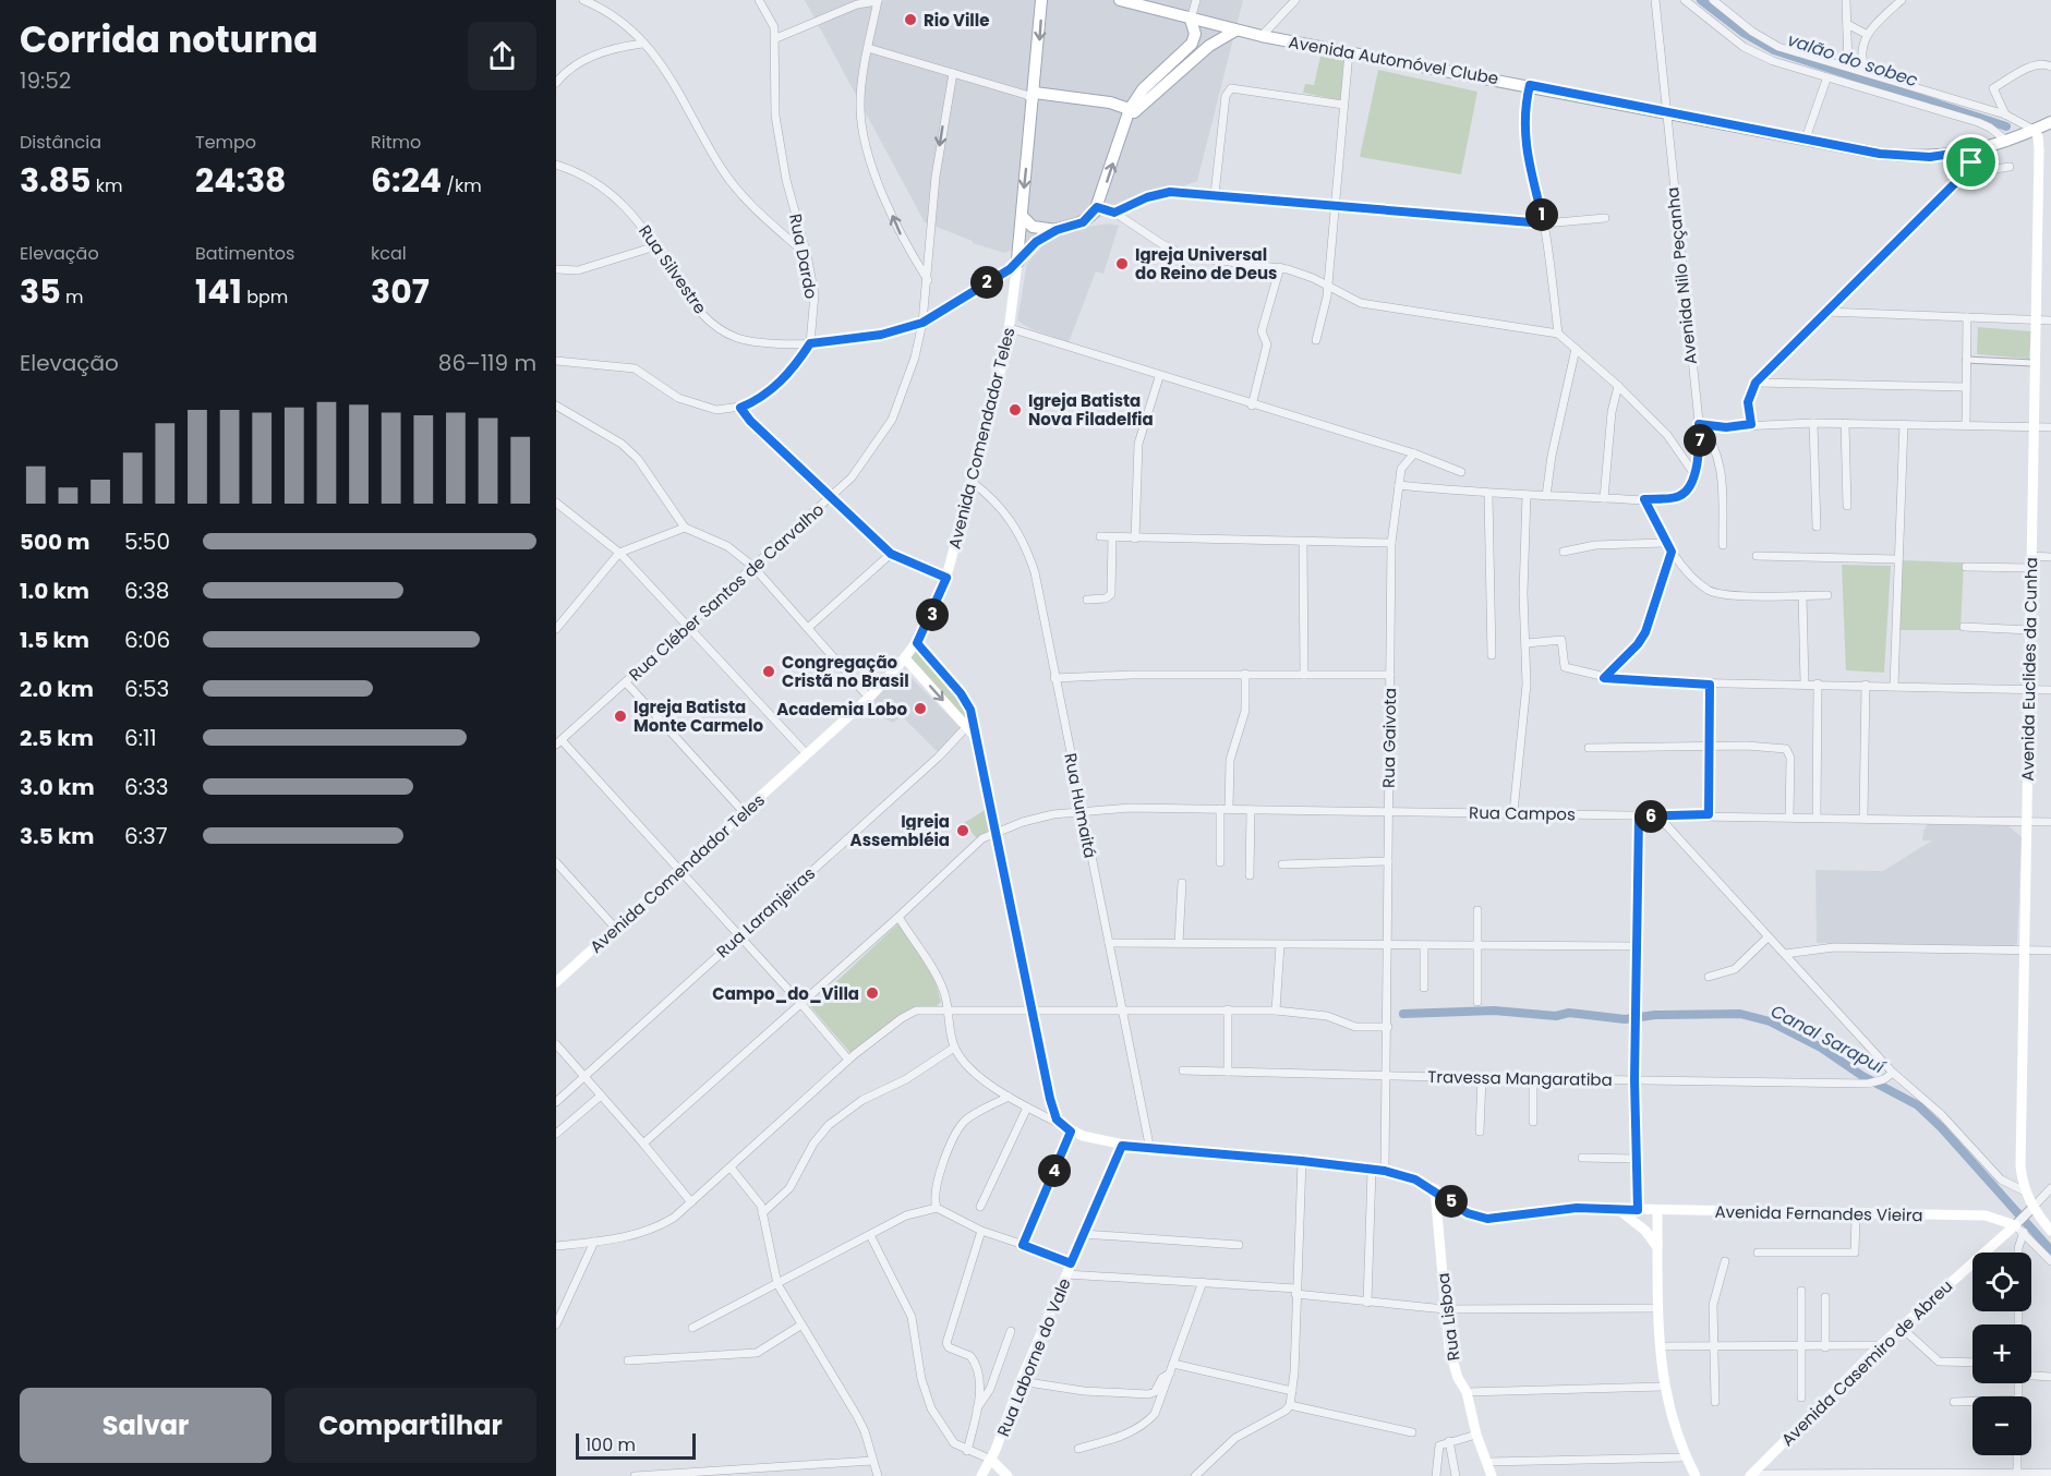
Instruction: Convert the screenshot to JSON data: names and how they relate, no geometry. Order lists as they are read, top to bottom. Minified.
{"streets":{"main road":["Avenida Automóvel Clube","Avenida Comendador Teles","Avenida Euclides da Cunha","Avenida Fernandes Vieira","Rua Lisboa","Rua Laborne do Vale","Avenida Casemiro de Abreu"],"street":["Rua Dardo","Rua Silvestre","Avenida Nilo Peçanha","Rua Cléber Santos de Carvalho","Rua Gaivota","Rua Humaitá","Rua Campos","Rua Laranjeiras","Travessa Mangaratiba"]},"crossings":[["Avenida Automóvel Clube","Avenida Nilo Peçanha"],["Avenida Automóvel Clube","Avenida Euclides da Cunha"],["Rua Dardo","Rua Silvestre"],["Rua Silvestre","Avenida Comendador Teles"],["Rua Silvestre","Rua Cléber Santos de Carvalho"],["Avenida Comendador Teles","Rua Humaitá"],["Avenida Euclides da Cunha","Rua Campos"],["Rua Gaivota","Rua Campos"],["Rua Gaivota","Travessa Mangaratiba"],["Rua Gaivota","Avenida Fernandes Vieira"],["Rua Humaitá","Rua Campos"],["Rua Humaitá","Avenida Fernandes Vieira"],["Avenida Fernandes Vieira","Rua Lisboa"],["Avenida Fernandes Vieira","Rua Laborne do Vale"],["Avenida Fernandes Vieira","Avenida Casemiro de Abreu"]],"water":["valão do sobec","Canal Sarapuí"],"places":["Rio Ville","Igreja Universal do Reino de Deus","Igreja Batista Nova Filadelfia","Congregação Cristã no Brasil","Academia Lobo","Igreja Batista Monte Carmelo","Igreja Assembléia","Campo_do_Villa"],"scale_bar":"100 m","page":{"heading":["Corrida noturna","19:52"],"stats":[["Distância","3.85 km"],["Tempo","24:38"],["Ritmo","6:24 /km"],["Elevação","35 m"],["Batimentos","141 bpm"],["kcal","307"]],"pins":["1","2","7","3","6","4","5"],"chart":["Elevação","86–119 m"],"list":[{"name":"500 m","note":"5:50"},{"name":"1.0 km","note":"6:38"},{"name":"1.5 km","note":"6:06"},{"name":"2.0 km","note":"6:53"},{"name":"2.5 km","note":"6:11"},{"name":"3.0 km","note":"6:33"},{"name":"3.5 km","note":"6:37"}],"map_buttons":["+","−"],"buttons":["Salvar","Compartilhar"],"scale":"100 m"}}
